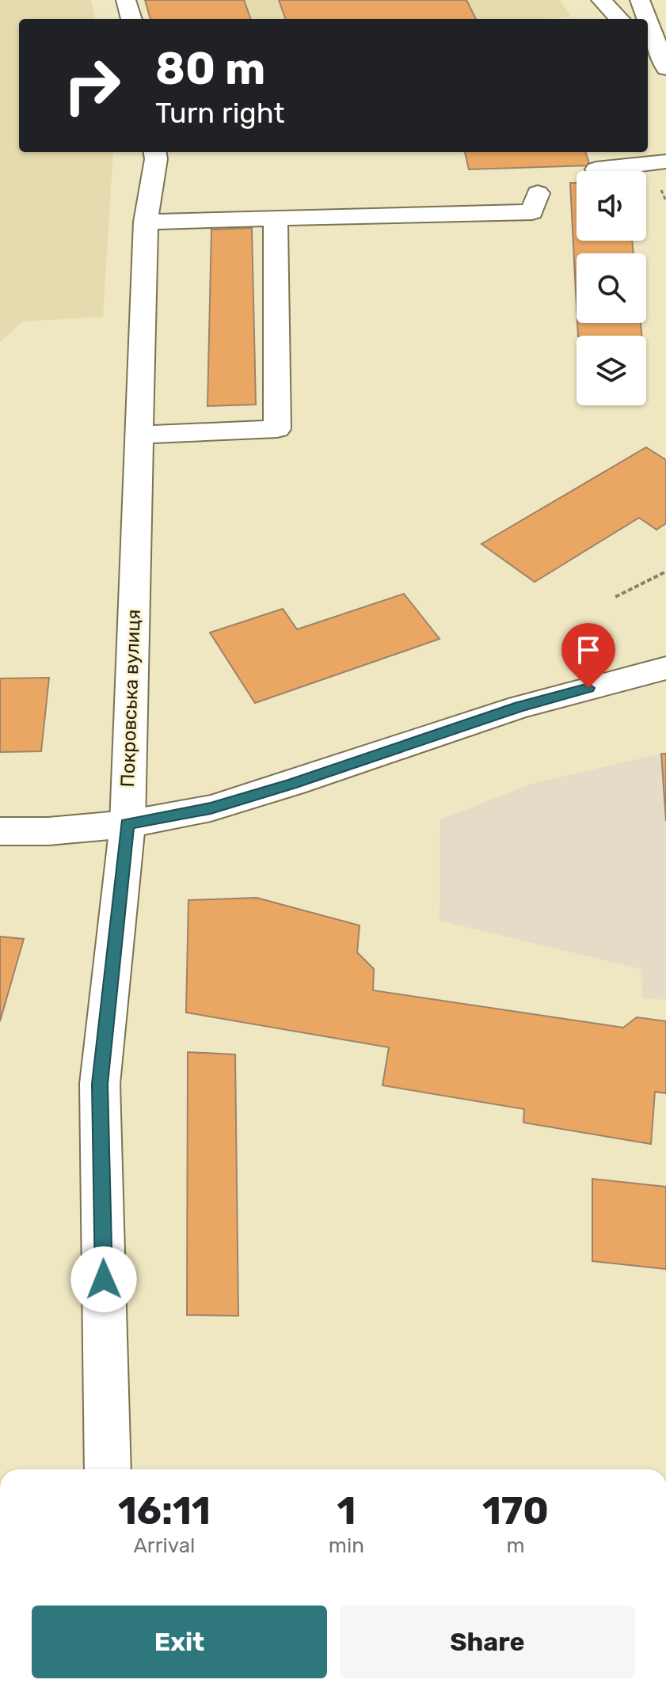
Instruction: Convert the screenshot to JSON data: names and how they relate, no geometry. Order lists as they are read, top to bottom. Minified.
{"streets":{"main road":["Покровська вулиця"]},"page":{"turn":["80 m","Turn right"],"eta":["16:11","Arrival","1","min","170","m"],"buttons":["Exit","Share"]}}
